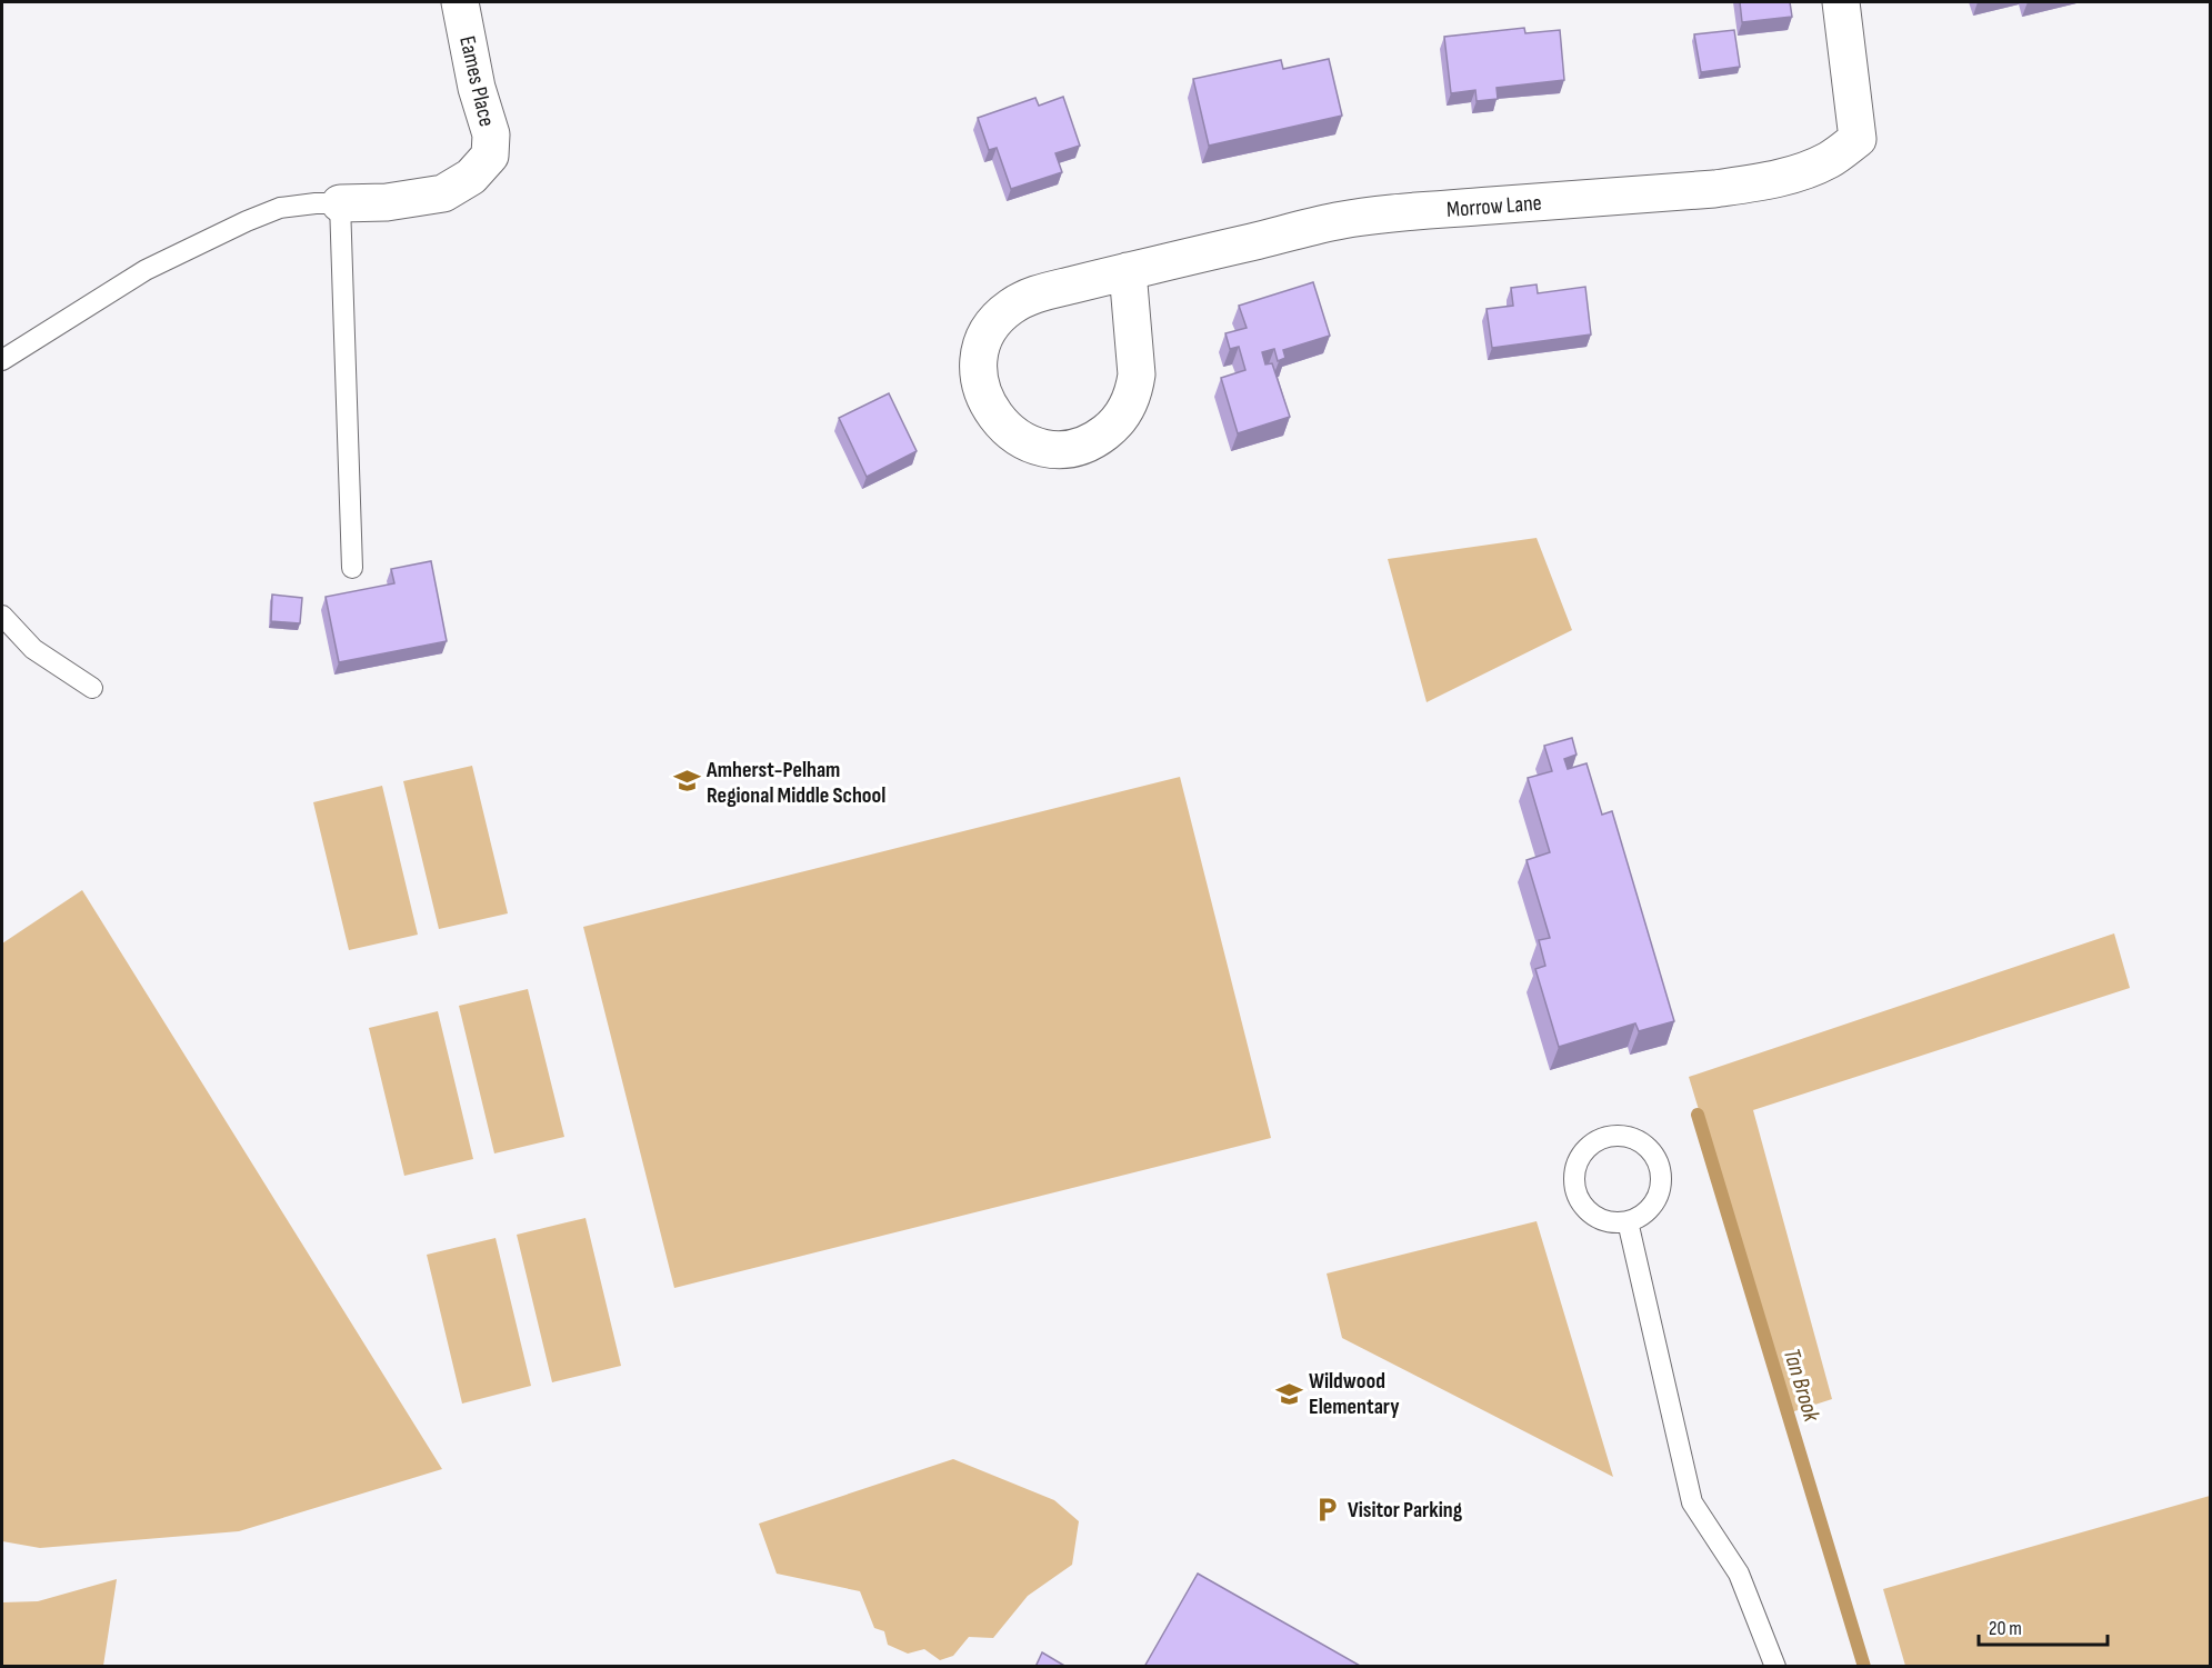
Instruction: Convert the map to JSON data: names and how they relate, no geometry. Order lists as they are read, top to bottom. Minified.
{"streets":{"street":["Eames Place","Morrow Lane"]},"water":["Tan Brook"],"places":{"school or university":["Amherst-Pelham Regional Middle School","Wildwood Elementary"],"parking":["Visitor Parking"]},"scale_bar":"20 m"}
